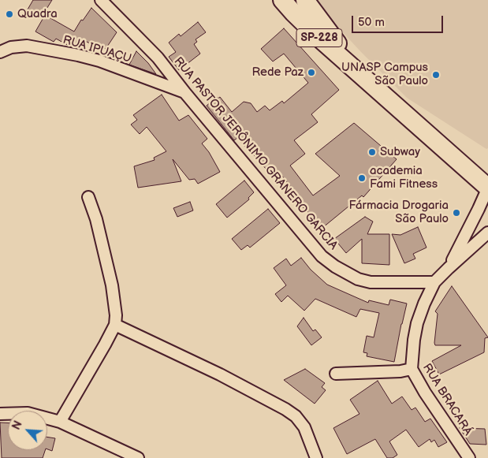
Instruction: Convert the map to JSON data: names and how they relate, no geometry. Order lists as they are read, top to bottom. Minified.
{"streets":{"main road":["SP-228"],"street":["RUA IPUAÇU","RUA PASTOR JERÔNIMO GRANERO GARCIA","RUA BRACARÁ"]},"crossings":[["SP-228","RUA BRACARÁ"],["RUA IPUAÇU","RUA PASTOR JERÔNIMO GRANERO GARCIA"],["RUA PASTOR JERÔNIMO GRANERO GARCIA","RUA BRACARÁ"]],"places":["Quadra","Rede Paz","UNASP Campus São Paulo","Subway","academia Fami Fitness","Fármacia Drogaria São Paulo"],"scale_bar":"50 m","north":"top left"}
